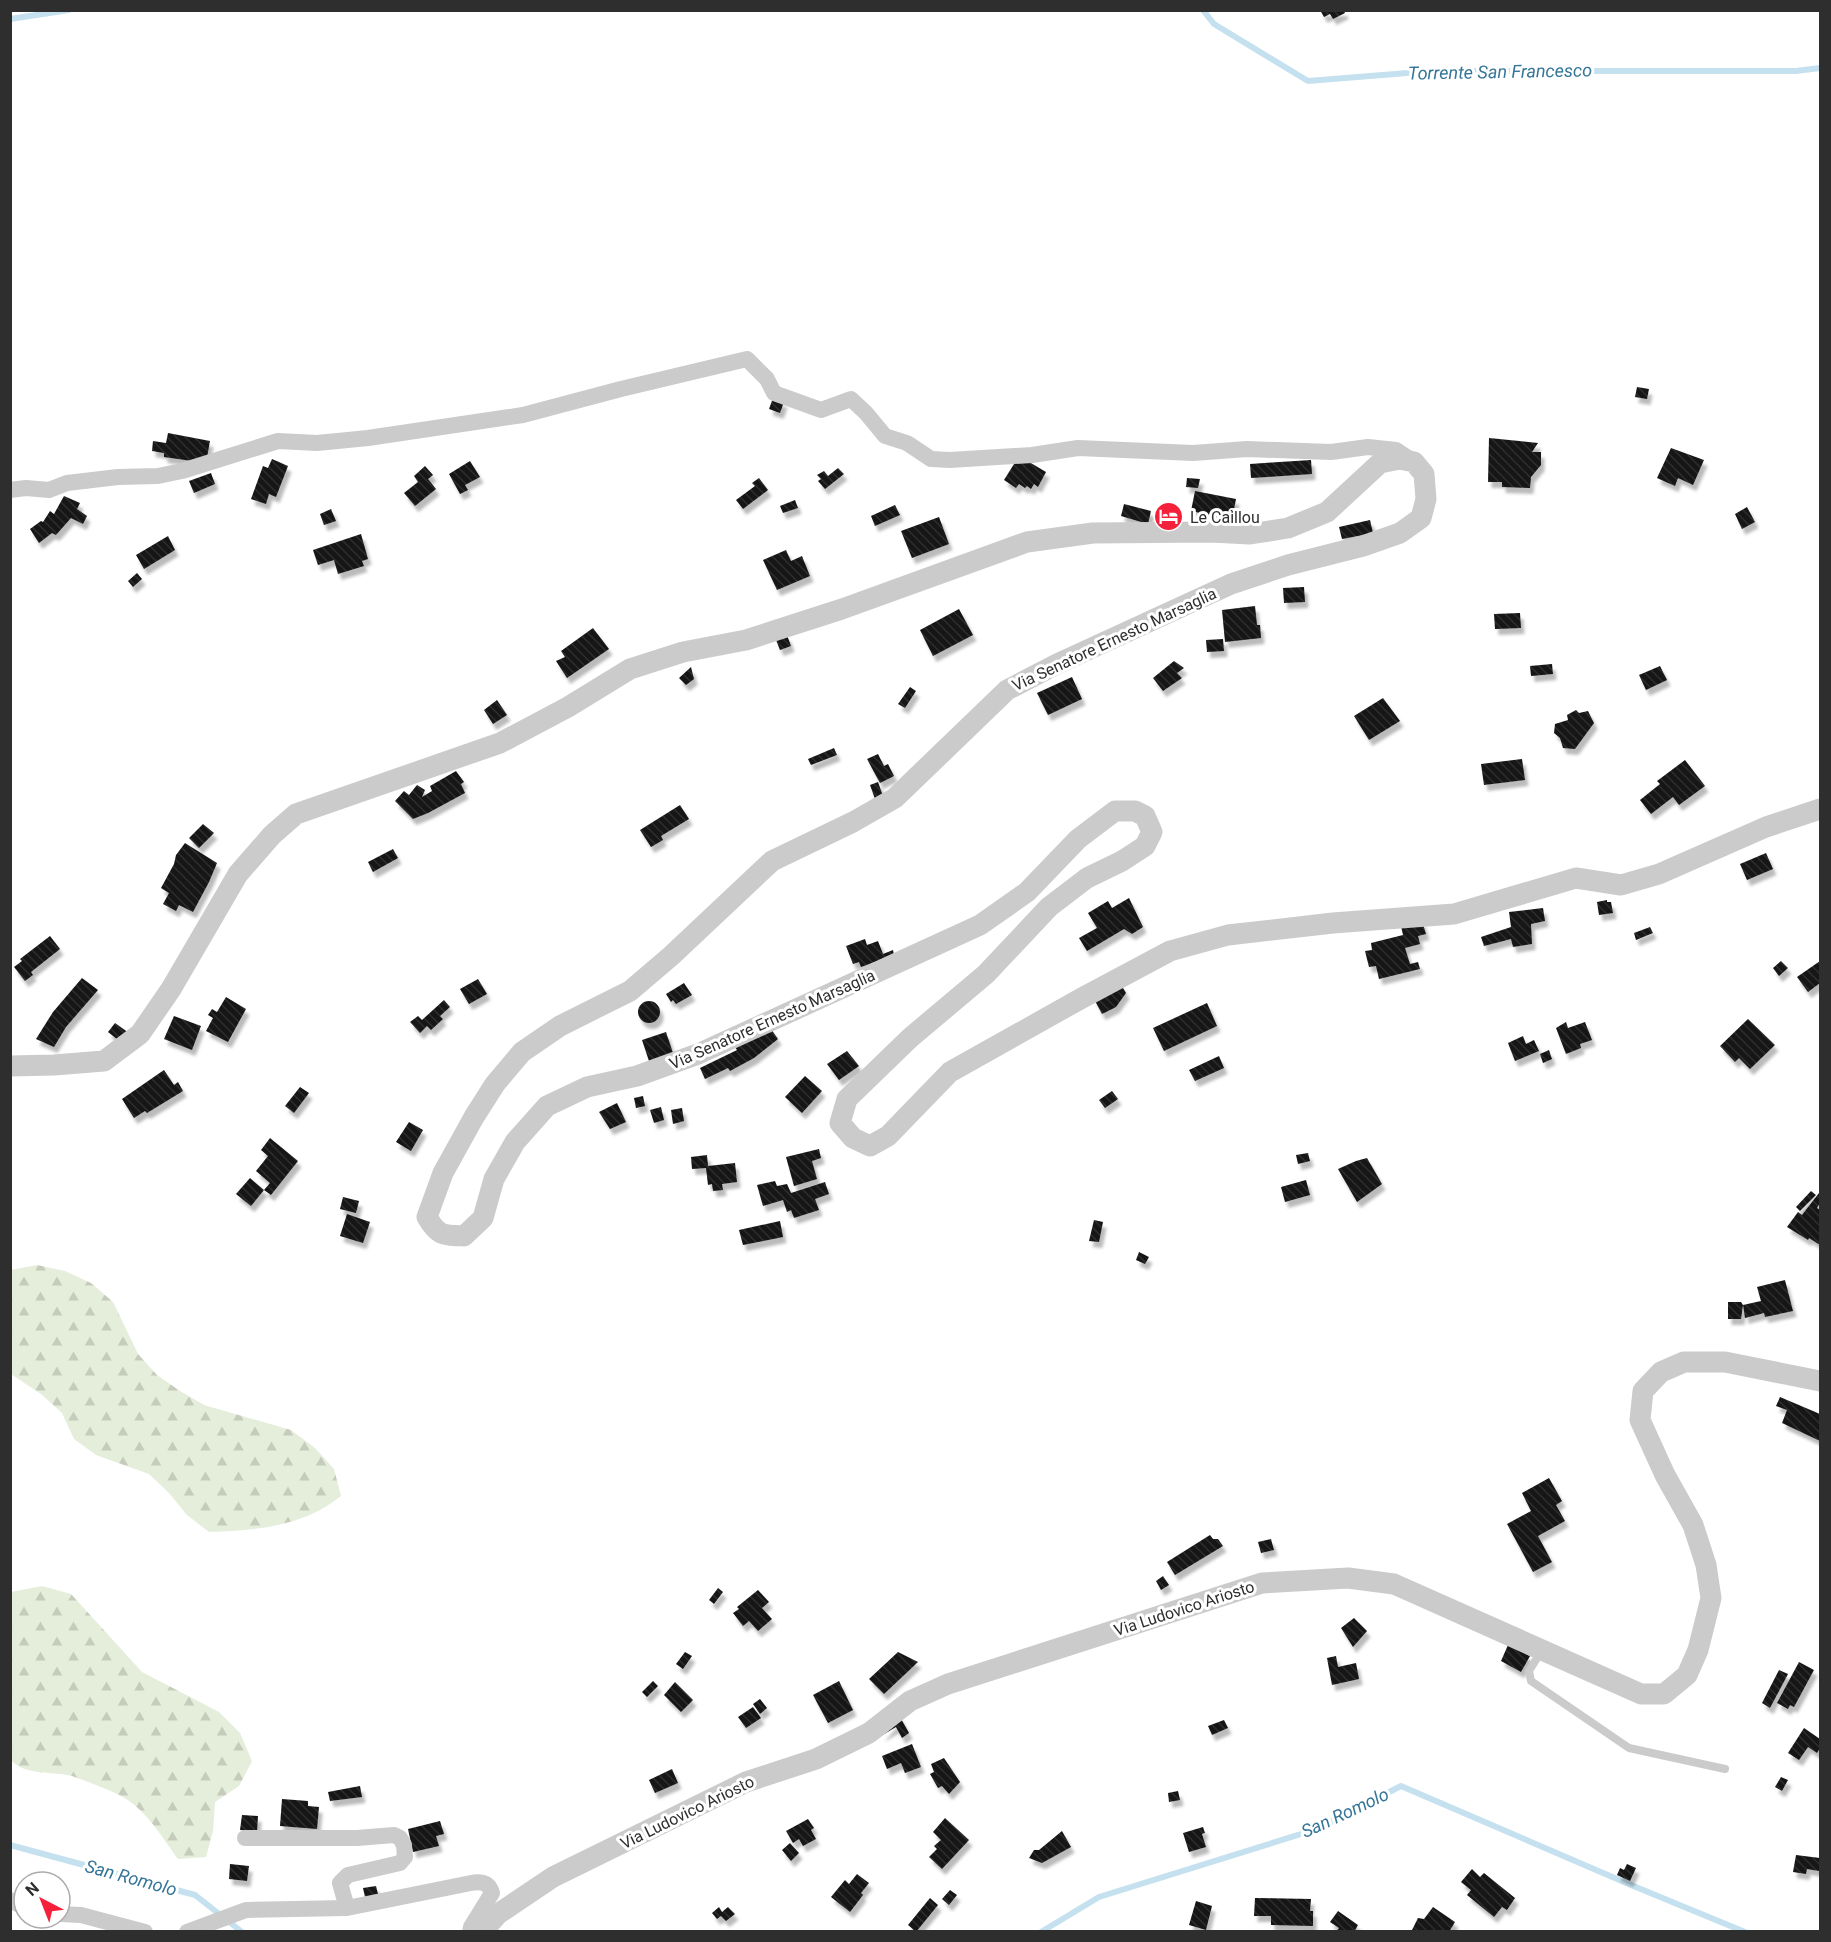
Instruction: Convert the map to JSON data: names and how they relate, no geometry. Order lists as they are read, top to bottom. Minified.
{"streets":{"street":["Via Senatore Ernesto Marsaglia","Via Ludovico Ariosto"]},"water":["Torrente San Francesco","San Romolo"],"places":{"hotel":["Le Caillou"]},"north":"top left"}
